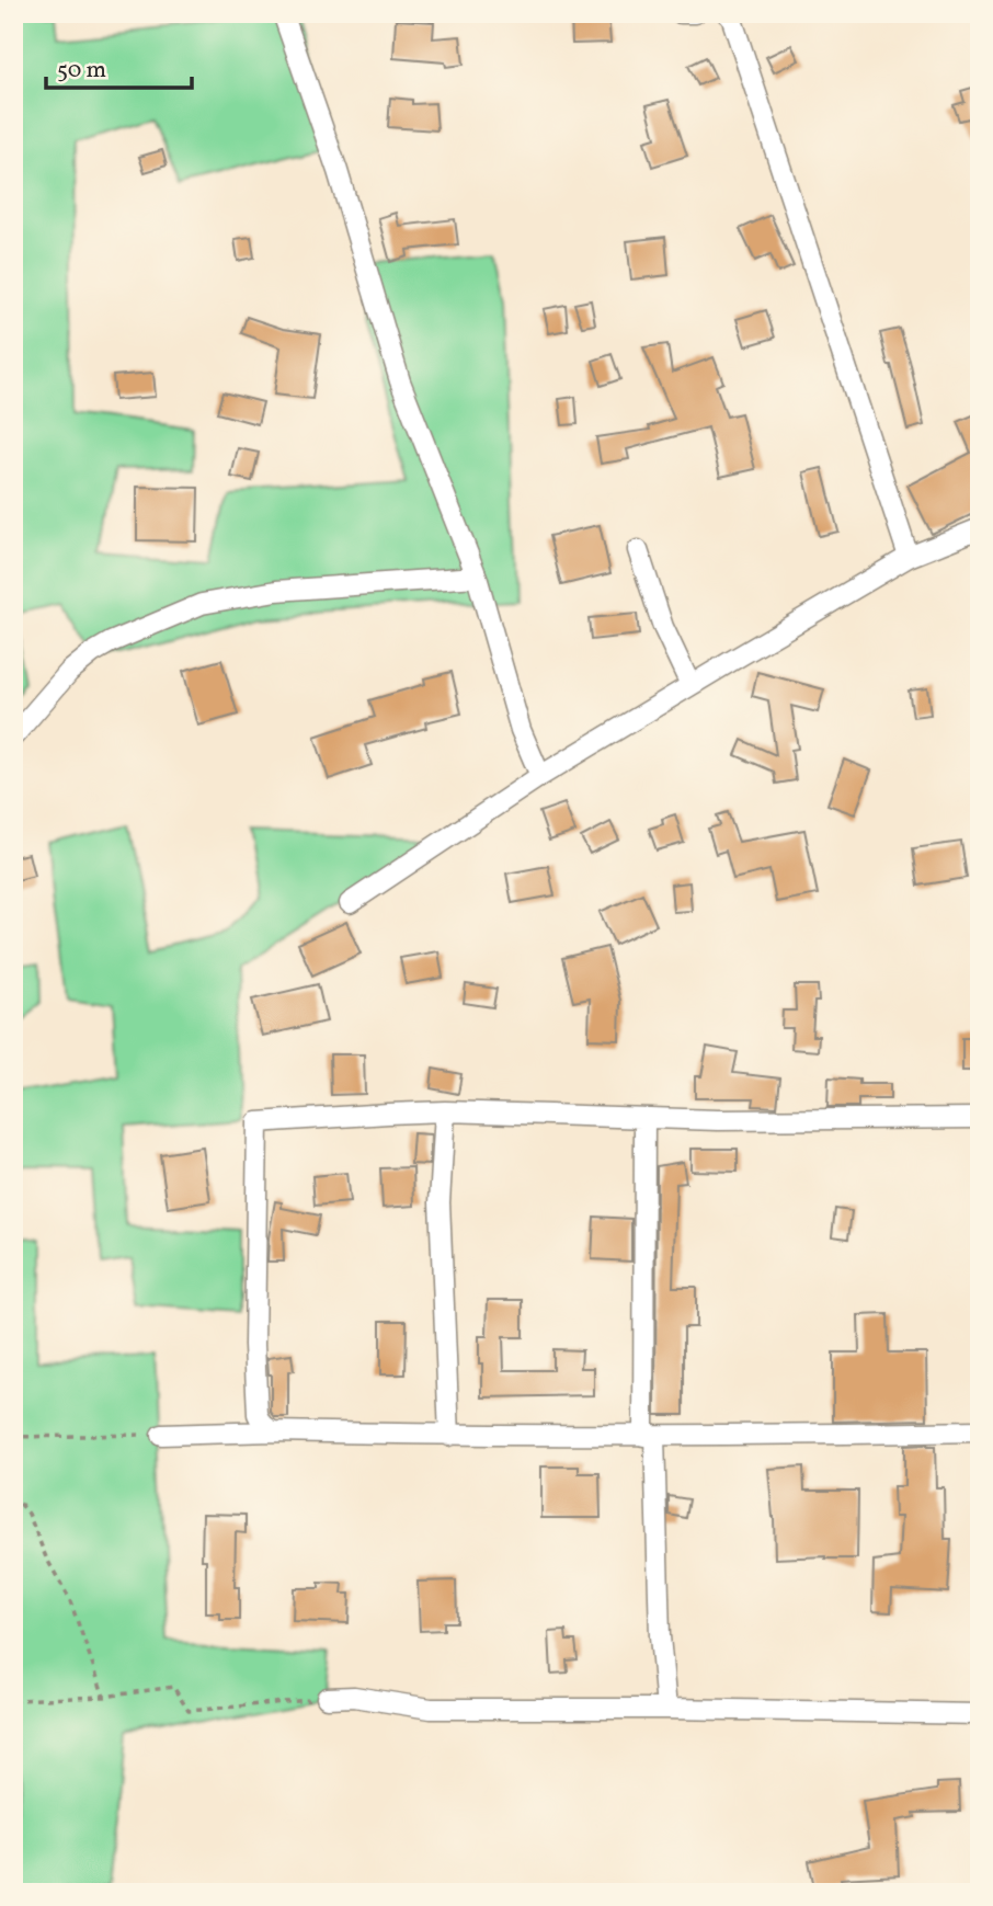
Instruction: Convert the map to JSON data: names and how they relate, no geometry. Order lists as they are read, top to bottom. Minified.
{"scale_bar":"50 m"}
